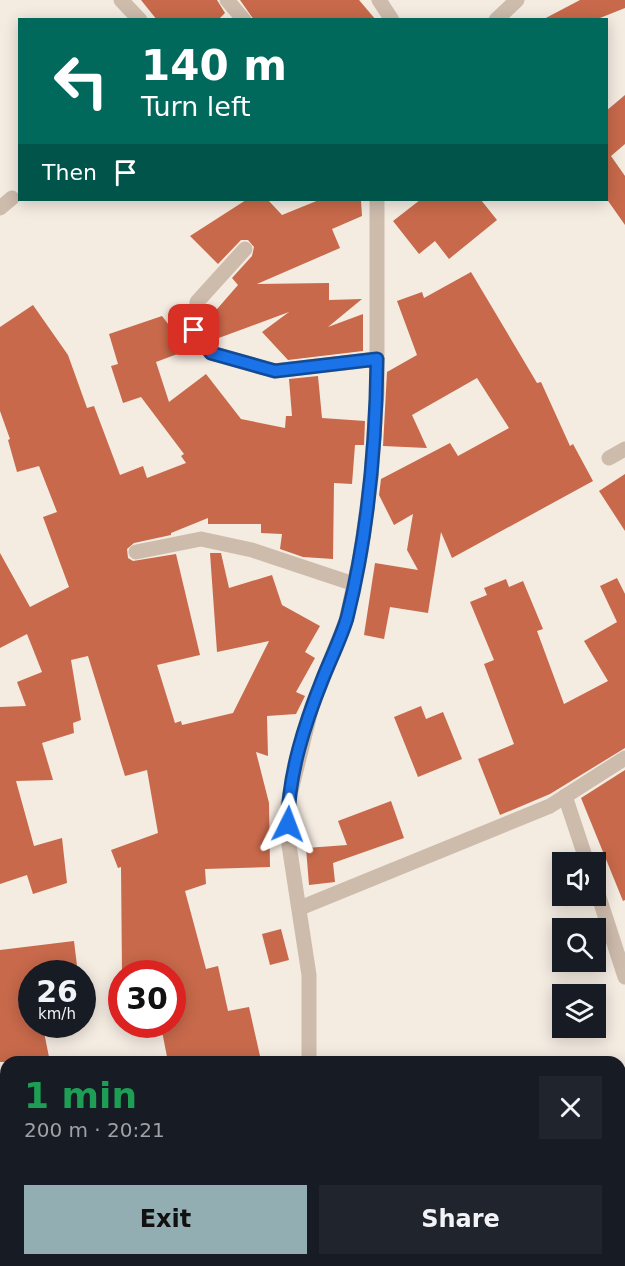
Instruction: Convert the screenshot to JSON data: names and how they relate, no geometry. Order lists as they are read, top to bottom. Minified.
{"page":{"turn":["140 m","Turn left"],"then":"Then","speed":"26 km/h","limit":"30","heading":["1 min","200 m · 20:21"],"buttons":["Exit","Share"]}}
